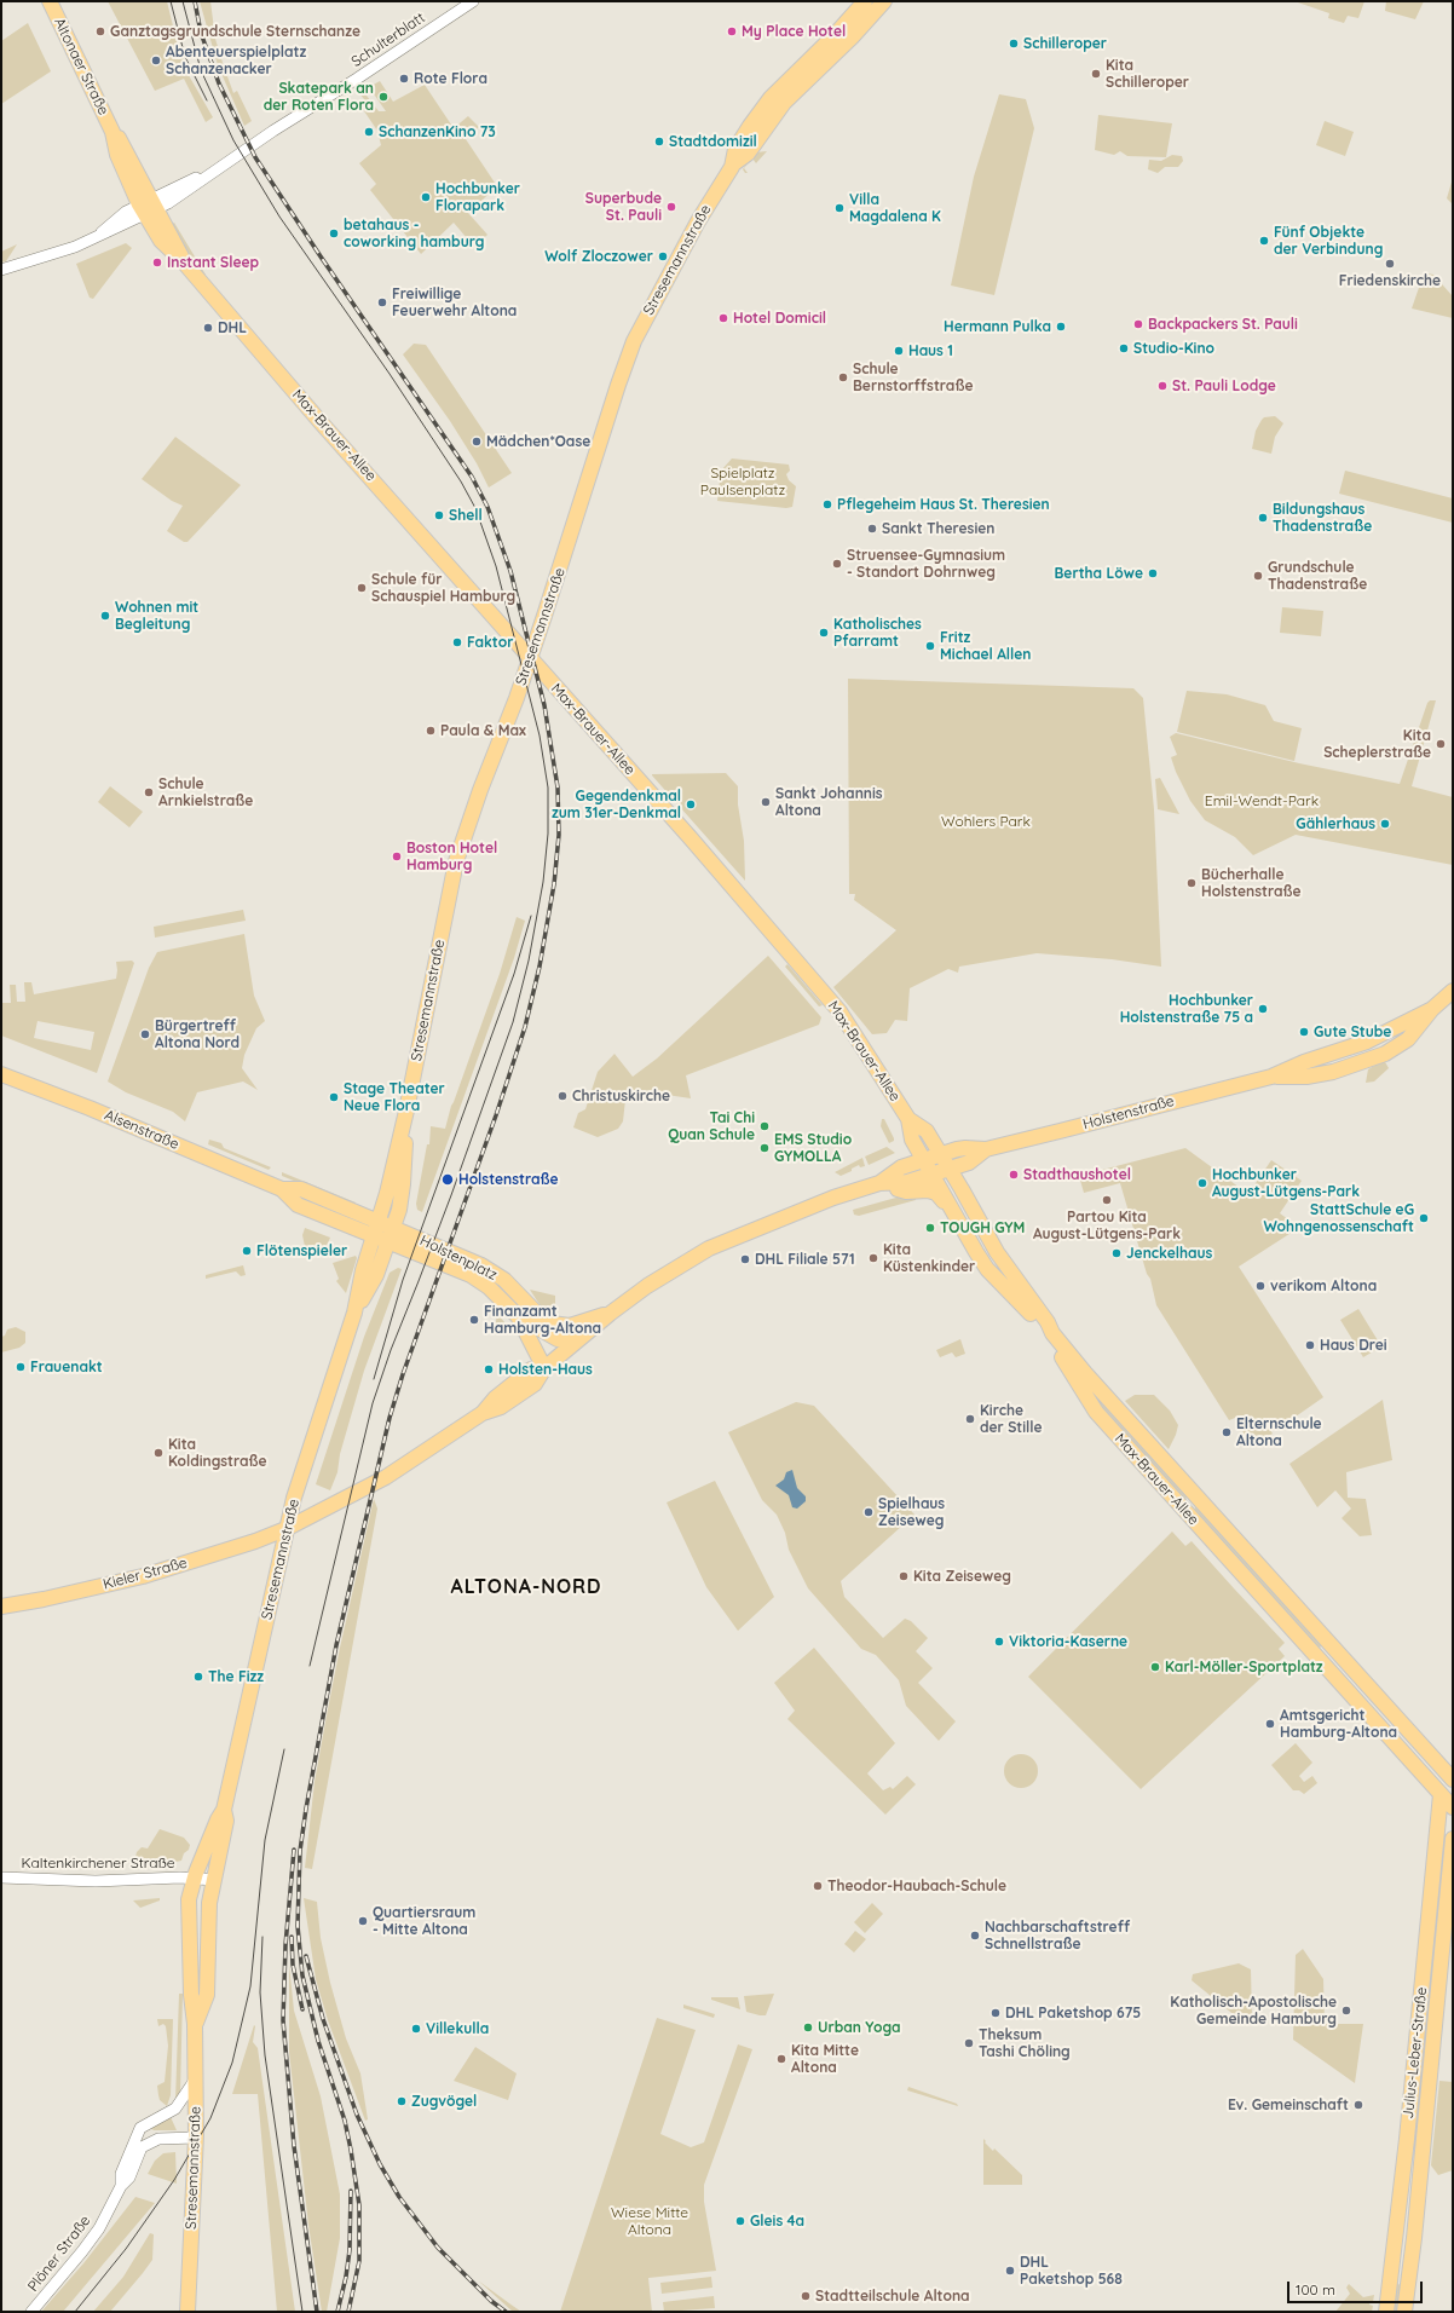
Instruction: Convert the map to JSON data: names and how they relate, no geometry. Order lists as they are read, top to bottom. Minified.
{"streets":{"main road":["Altonaer Straße","Stresemannstraße","Max-Brauer-Allee","Holstenstraße","Alsenstraße","Holstenplatz","Kieler Straße","Julius-Leber-Straße"],"street":["Schulterblatt","Kaltenkirchener Straße","Plöner Straße"]},"crossings":[["Schulterblatt","Altonaer Straße"],["Schulterblatt","Max-Brauer-Allee"],["Altonaer Straße","Max-Brauer-Allee"],["Stresemannstraße","Max-Brauer-Allee"],["Stresemannstraße","Holstenstraße"],["Stresemannstraße","Alsenstraße"],["Stresemannstraße","Holstenplatz"],["Stresemannstraße","Kieler Straße"],["Stresemannstraße","Kaltenkirchener Straße"],["Stresemannstraße","Plöner Straße"],["Max-Brauer-Allee","Holstenstraße"],["Max-Brauer-Allee","Julius-Leber-Straße"],["Holstenstraße","Holstenplatz"],["Holstenstraße","Kieler Straße"],["Alsenstraße","Holstenplatz"]],"districts":["ALTONA-NORD"],"parks":["Spielplatz Paulsenplatz","Emil-Wendt-Park","Wohlers Park","Wiese Mitte Altona"],"places":["Ganztagsgrundschule Sternschanze","My Place Hotel","Schilleroper","Abenteuerspielplatz Schanzenacker","Kita Schilleroper","Rote Flora","Skatepark an der Roten Flora","SchanzenKino 73","Stadtdomizil","Hochbunker Florapark","Superbude St. Pauli","Villa Magdalena K","betahaus - coworking hamburg","Fünf Objekte der Verbindung","Wolf Zloczower","Instant Sleep","Friedenskirche","Freiwillige Feuerwehr Altona","Hotel Domicil","Backpackers St. Pauli","Hermann Pulka","DHL","Studio-Kino","Haus 1","Schule Bernstorffstraße","St. Pauli Lodge","Mädchen*Oase","Pflegeheim Haus St. Theresien","Shell","Bildungshaus Thadenstraße","Sankt Theresien","Struensee-Gymnasium - Standort Dohrnweg","Bertha Löwe","Grundschule Thadenstraße","Schule für Schauspiel Hamburg","Wohnen mit Begleitung","Katholisches Pfarramt","Faktor","Fritz Michael Allen","Paula & Max","Kita Scheplerstraße","Schule Arnkielstraße","Sankt Johannis Altona","Gegendenkmal zum 31er-Denkmal","Gählerhaus","Boston Hotel Hamburg","Bücherhalle Holstenstraße","Hochbunker Holstenstraße 75 a","Gute Stube","Bürgertreff Altona Nord","Christuskirche","Stage Theater Neue Flora","Tai Chi Quan Schule","EMS Studio GYMOLLA","Stadthaushotel","Holstenstraße","Hochbunker August-Lütgens-Park","Partou Kita August-Lütgens-Park","StattSchule eG Wohngenossenschaft","TOUGH GYM","Flötenspieler","Jenckelhaus","Kita Küstenkinder","DHL Filiale 571","verikom Altona","Finanzamt Hamburg-Altona","Haus Drei","Frauenakt","Holsten-Haus","Kirche der Stille","Elternschule Altona","Kita Koldingstraße","Spielhaus Zeiseweg","Kita Zeiseweg","Viktoria-Kaserne","Karl-Möller-Sportplatz","The Fizz","Amtsgericht Hamburg-Altona","Theodor-Haubach-Schule","Quartiersraum - Mitte Altona","Nachbarschaftstreff Schnellstraße","Katholisch-Apostolische Gemeinde Hamburg","DHL Paketshop 675","Urban Yoga","Villekulla","Theksum Tashi Chöling","Kita Mitte Altona","Zugvögel","Ev. Gemeinschaft","Gleis 4a","DHL Paketshop 568","Stadtteilschule Altona"],"scale_bar":"100 m"}
